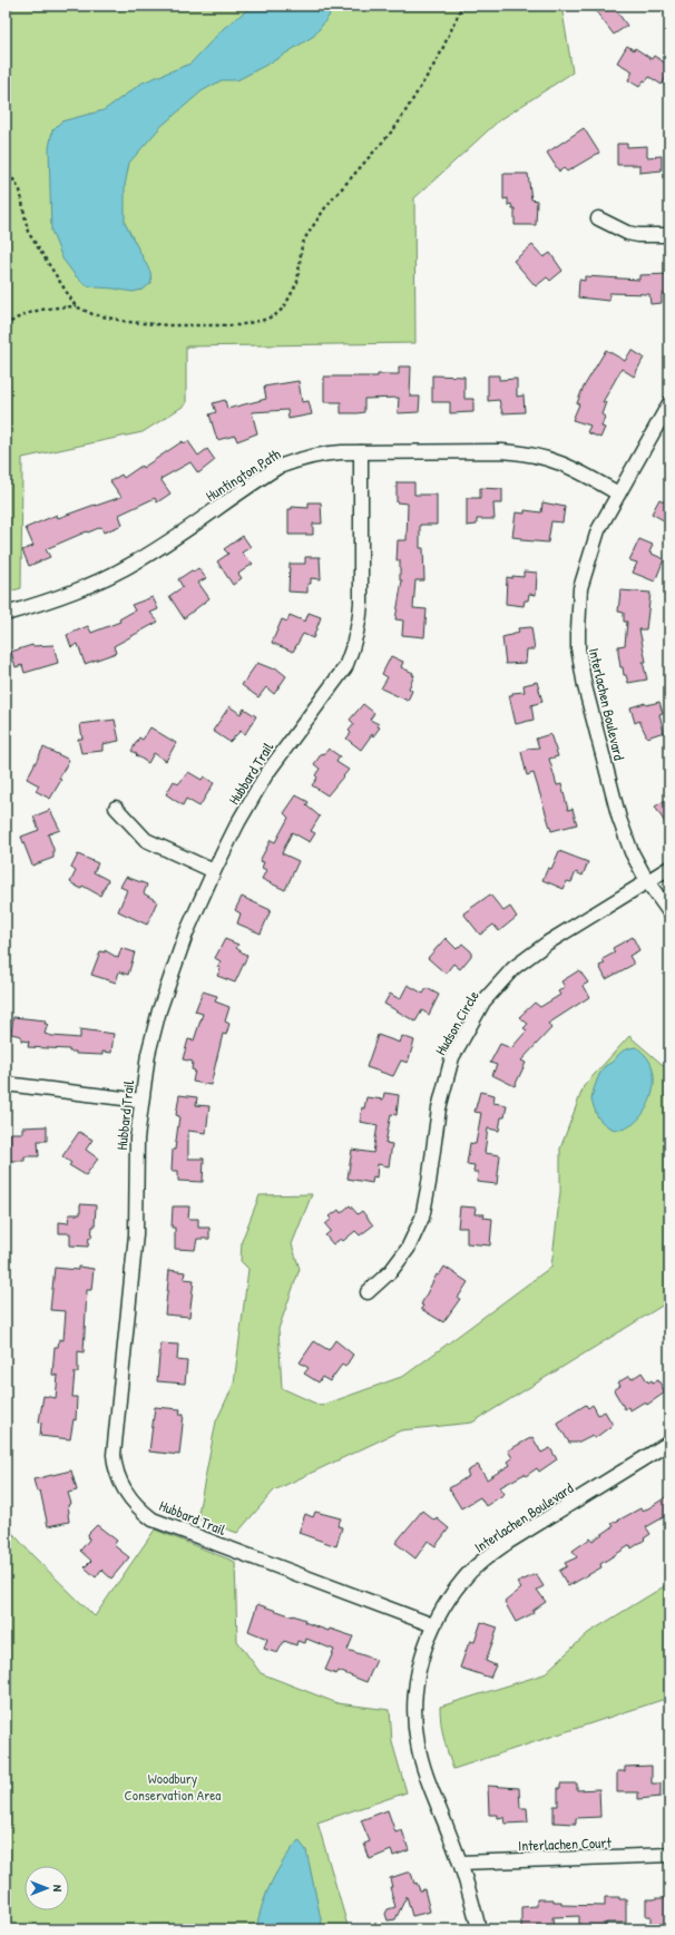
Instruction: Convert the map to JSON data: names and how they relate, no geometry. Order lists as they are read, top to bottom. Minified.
{"streets":{"street":["Huntington Path","Interlachen Boulevard","Hubbard Trail","Hudson Circle","Interlachen Court"]},"crossings":[["Huntington Path","Interlachen Boulevard"],["Huntington Path","Hubbard Trail"],["Interlachen Boulevard","Hubbard Trail"],["Interlachen Boulevard","Hudson Circle"],["Interlachen Boulevard","Interlachen Court"]],"parks":["Woodbury Conservation Area"],"north":"right"}
